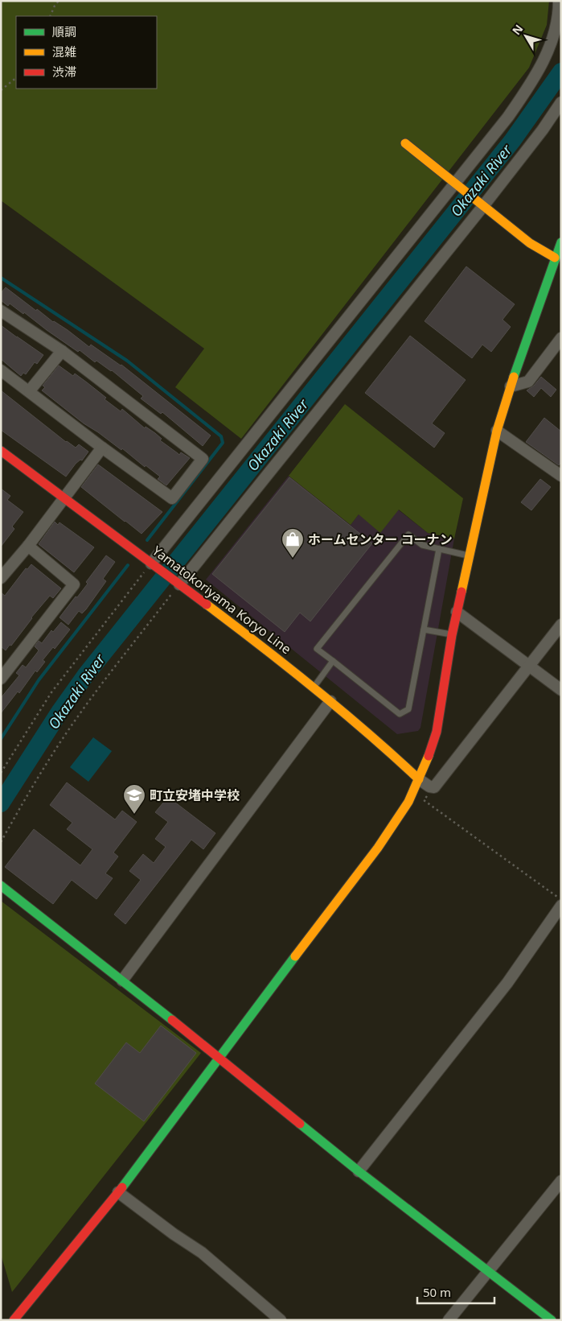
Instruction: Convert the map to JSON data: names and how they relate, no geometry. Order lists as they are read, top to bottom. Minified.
{"streets":{"street":["Yamatokoriyama Koryo Line"]},"water":["Okazaki River"],"places":{"shop":["ホームセンター コーナン"],"school or university":["町立安堵中学校"]},"legend":["順調","混雑","渋滞"],"scale_bar":"50 m","north":"top left"}
